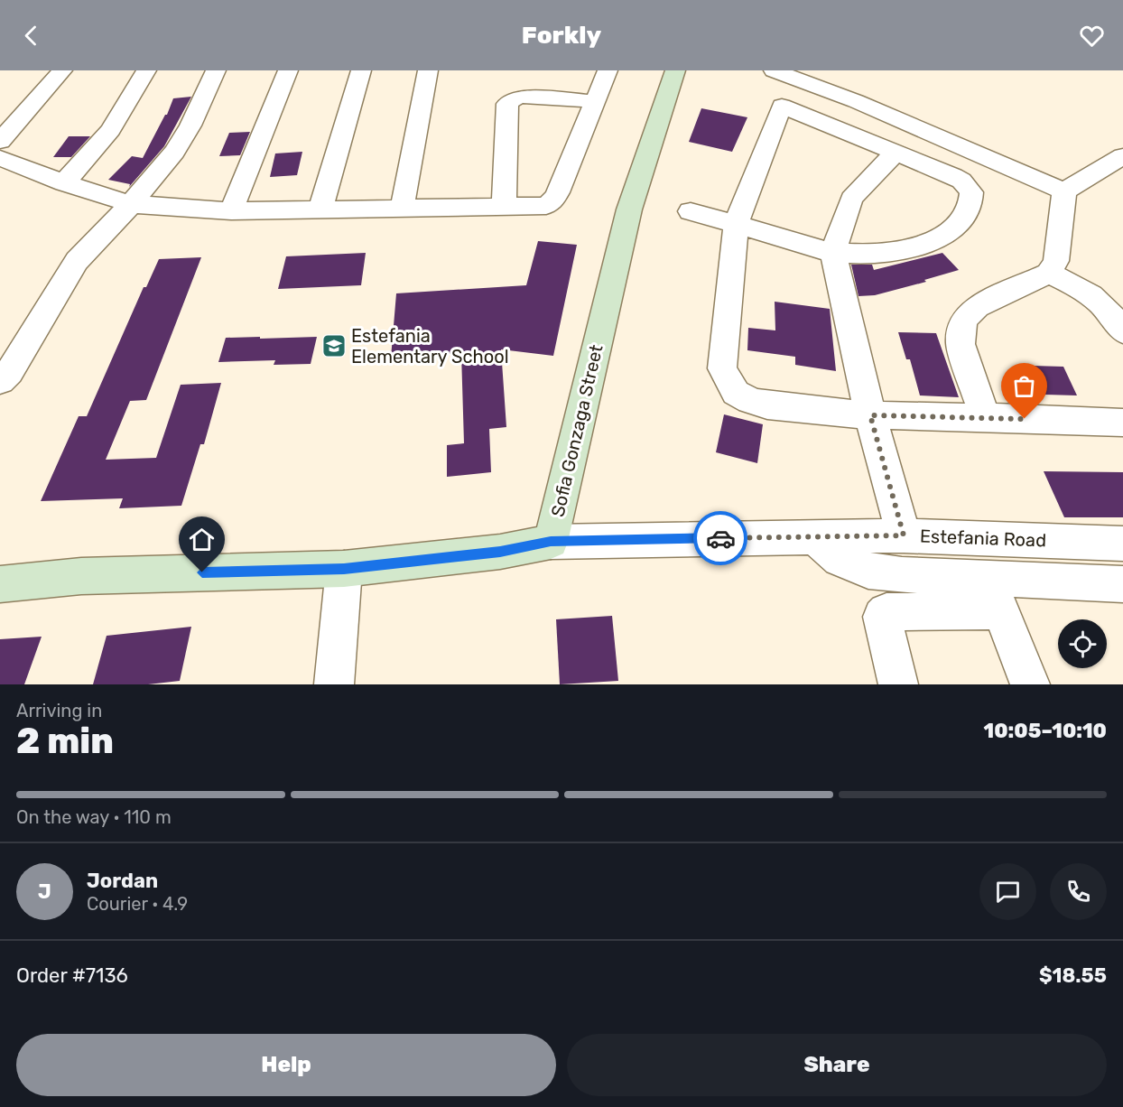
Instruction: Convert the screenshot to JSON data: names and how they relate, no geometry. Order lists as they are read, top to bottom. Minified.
{"streets":{"street":["Sofia Gonzaga Street","Estefania Road"]},"crossings":[["Sofia Gonzaga Street","Estefania Road"]],"places":{"school or university":["Estefania Elementary School"]},"page":{"header":"Forkly","heading":["2 min","Arriving in","10:05–10:10"],"panel":["Jordan","Courier · 4.9","Order #7136","$18.55"],"bar":"On the way · 110 m","round":"J","buttons":["Help","Share"]}}
